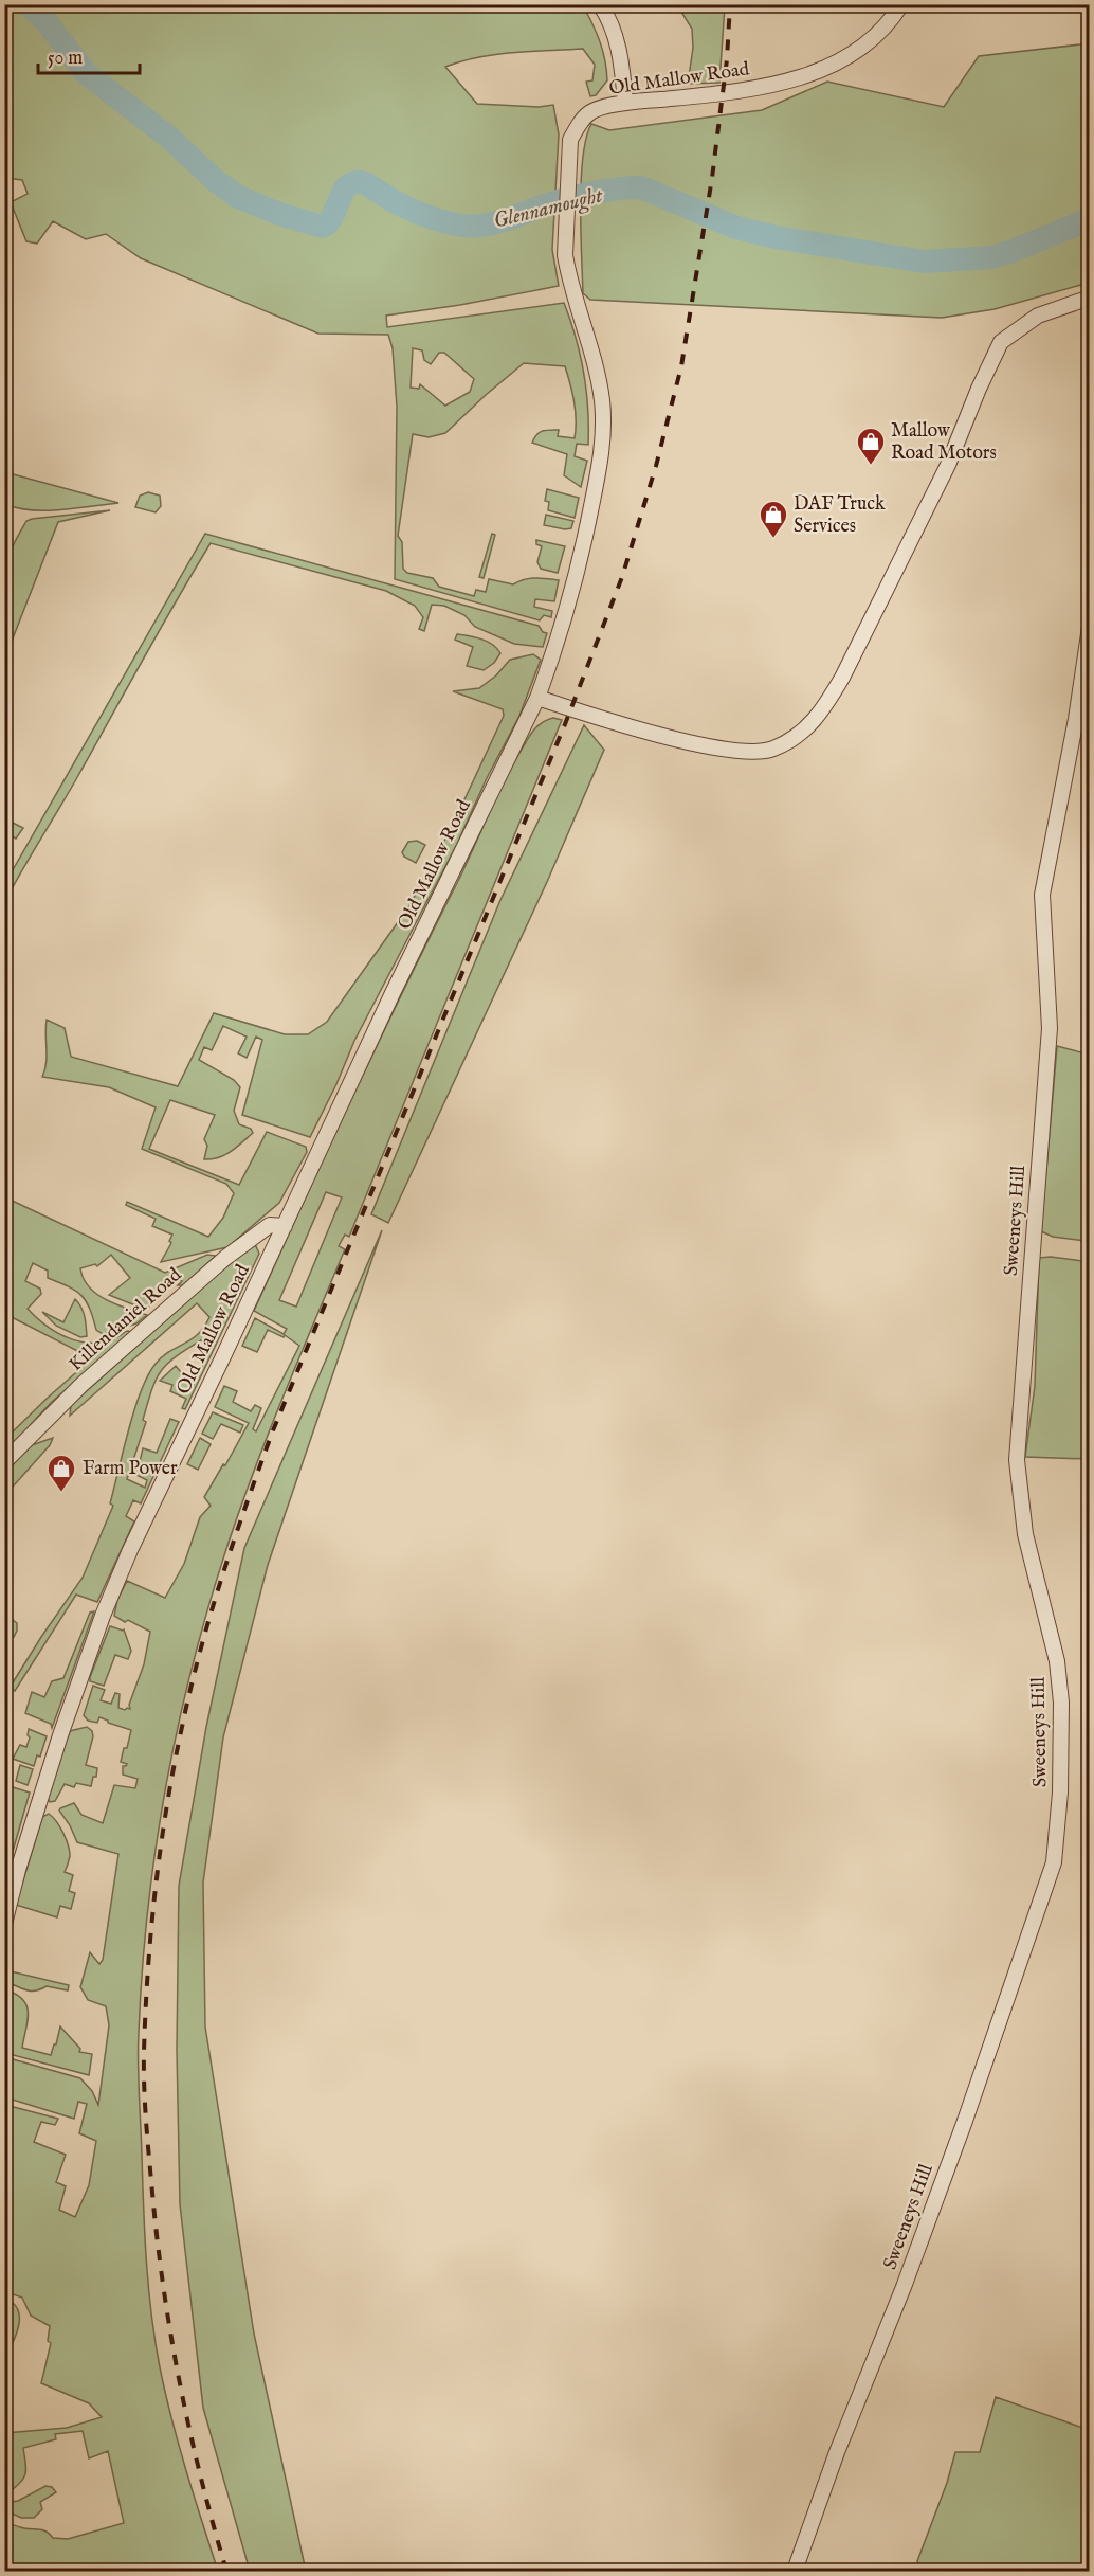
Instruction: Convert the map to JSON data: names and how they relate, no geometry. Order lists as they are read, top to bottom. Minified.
{"streets":{"street":["Old Mallow Road","Sweeneys Hill","Killendaniel Road"]},"crossings":[["Old Mallow Road","Killendaniel Road"]],"water":["Glennamought"],"places":{"shop":["Mallow Road Motors","DAF Truck Services","Farm Power"]},"scale_bar":"50 m"}
